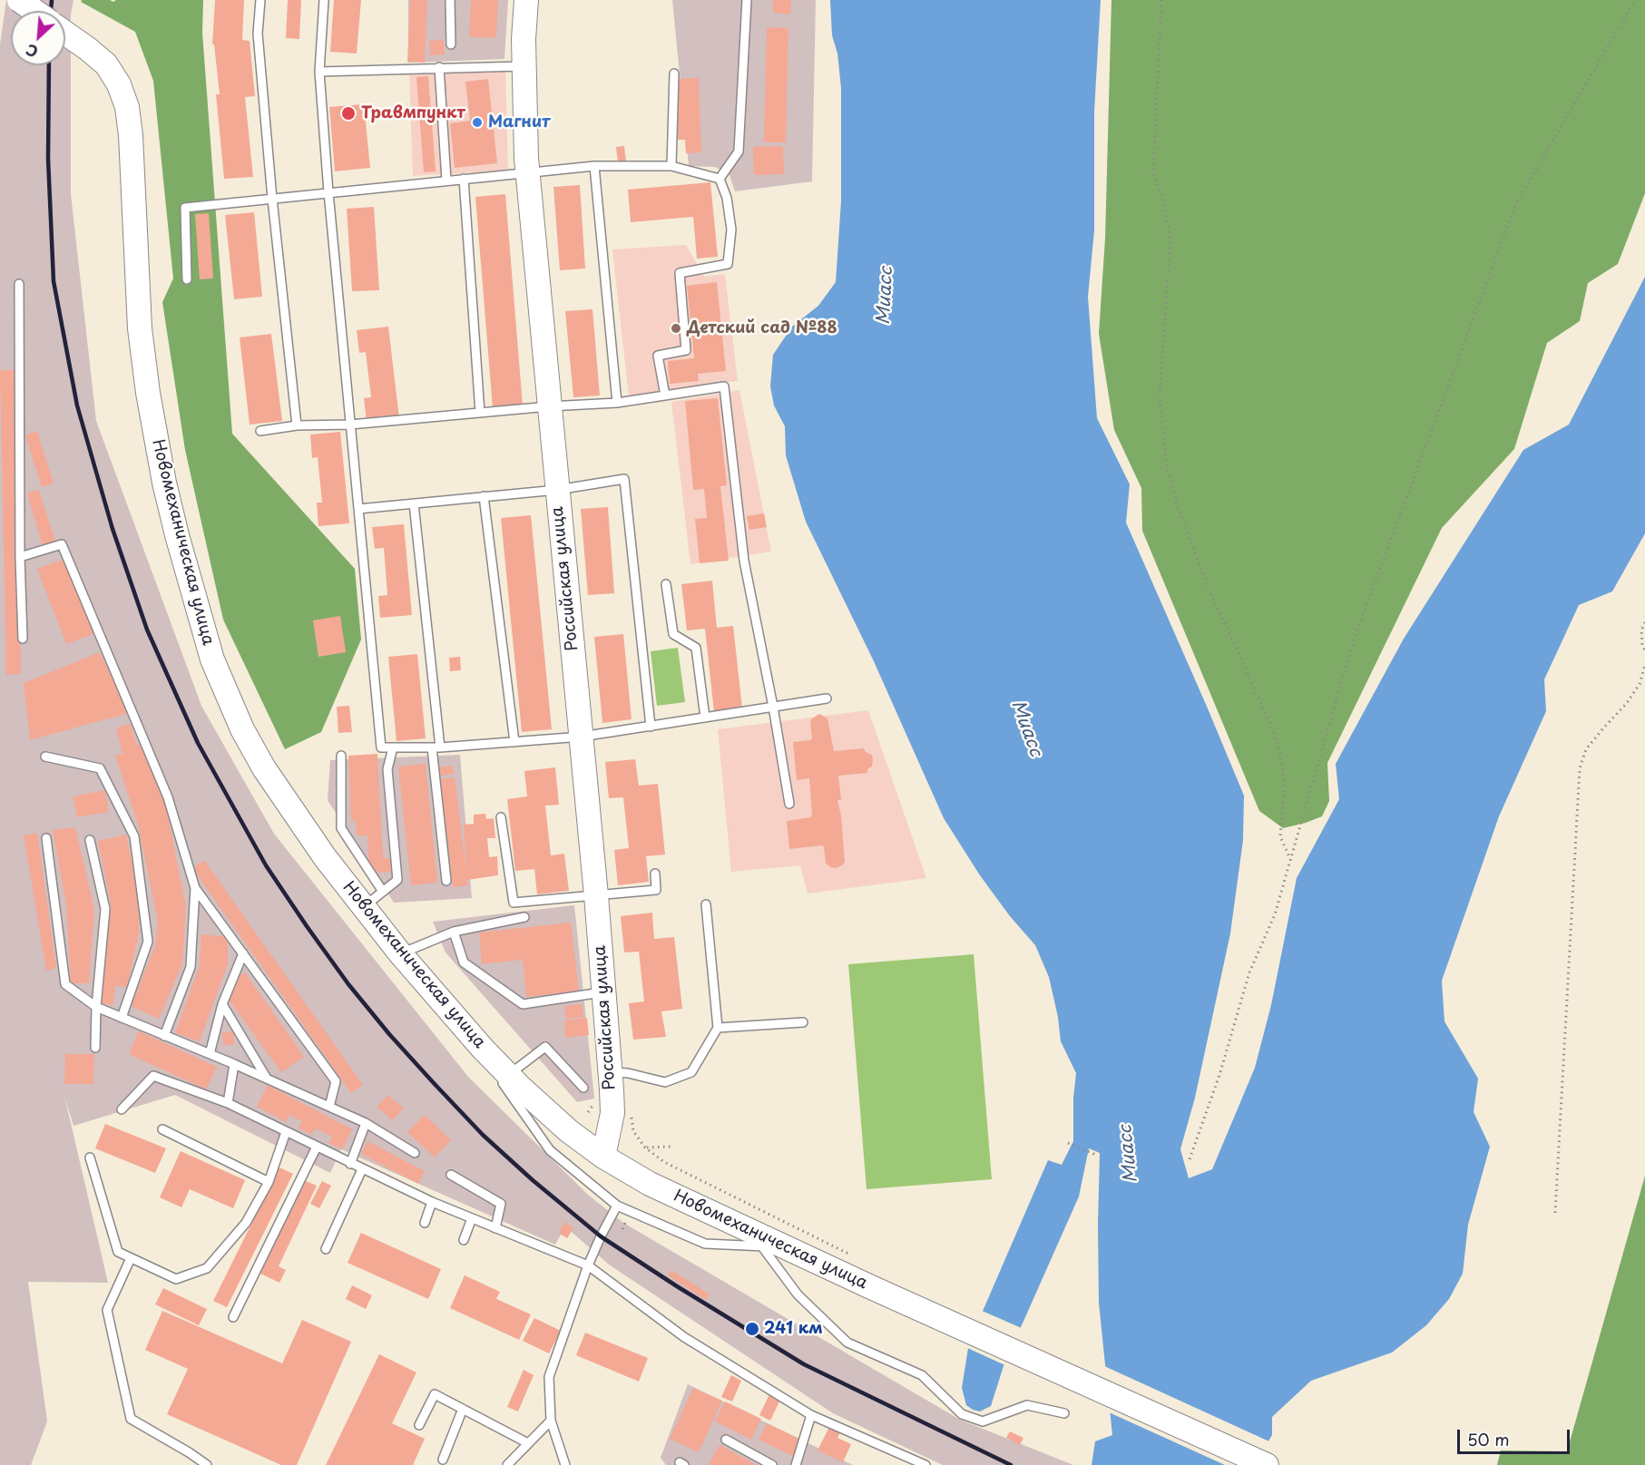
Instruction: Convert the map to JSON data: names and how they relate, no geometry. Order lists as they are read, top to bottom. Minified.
{"streets":{"main road":["Новомеханическая улица","Российская улица"]},"crossings":[["Новомеханическая улица","Российская улица"]],"water":["Миасс"],"places":["Травмпункт","Магнит","Детский сад №88","241 км"],"scale_bar":"50 m","north":"bottom left"}
